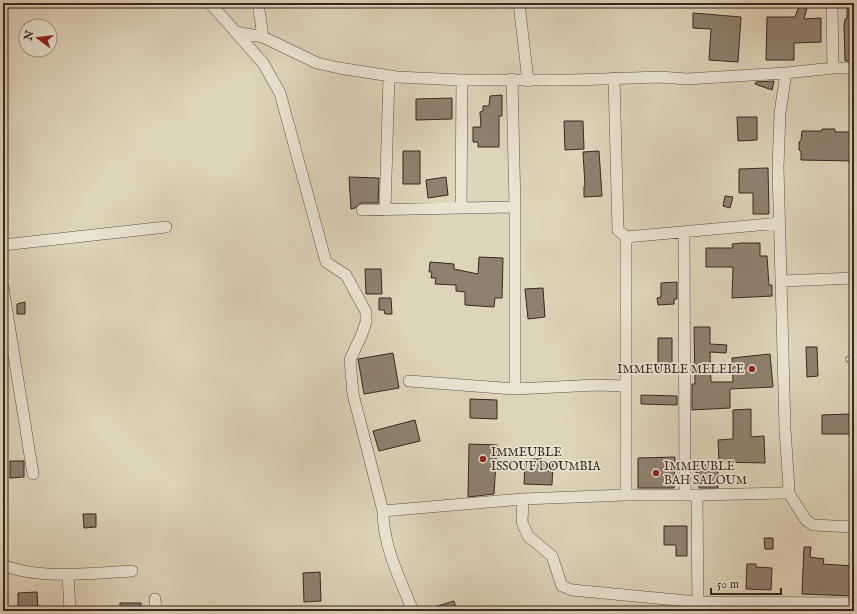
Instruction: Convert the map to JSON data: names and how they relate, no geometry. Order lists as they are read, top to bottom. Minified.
{"places":["IMMEUBLE MELELE","IMMEUBLE ISSOUF DOUMBIA","IMMEUBLE BAH SALOUM"],"scale_bar":"50 m","north":"left"}
